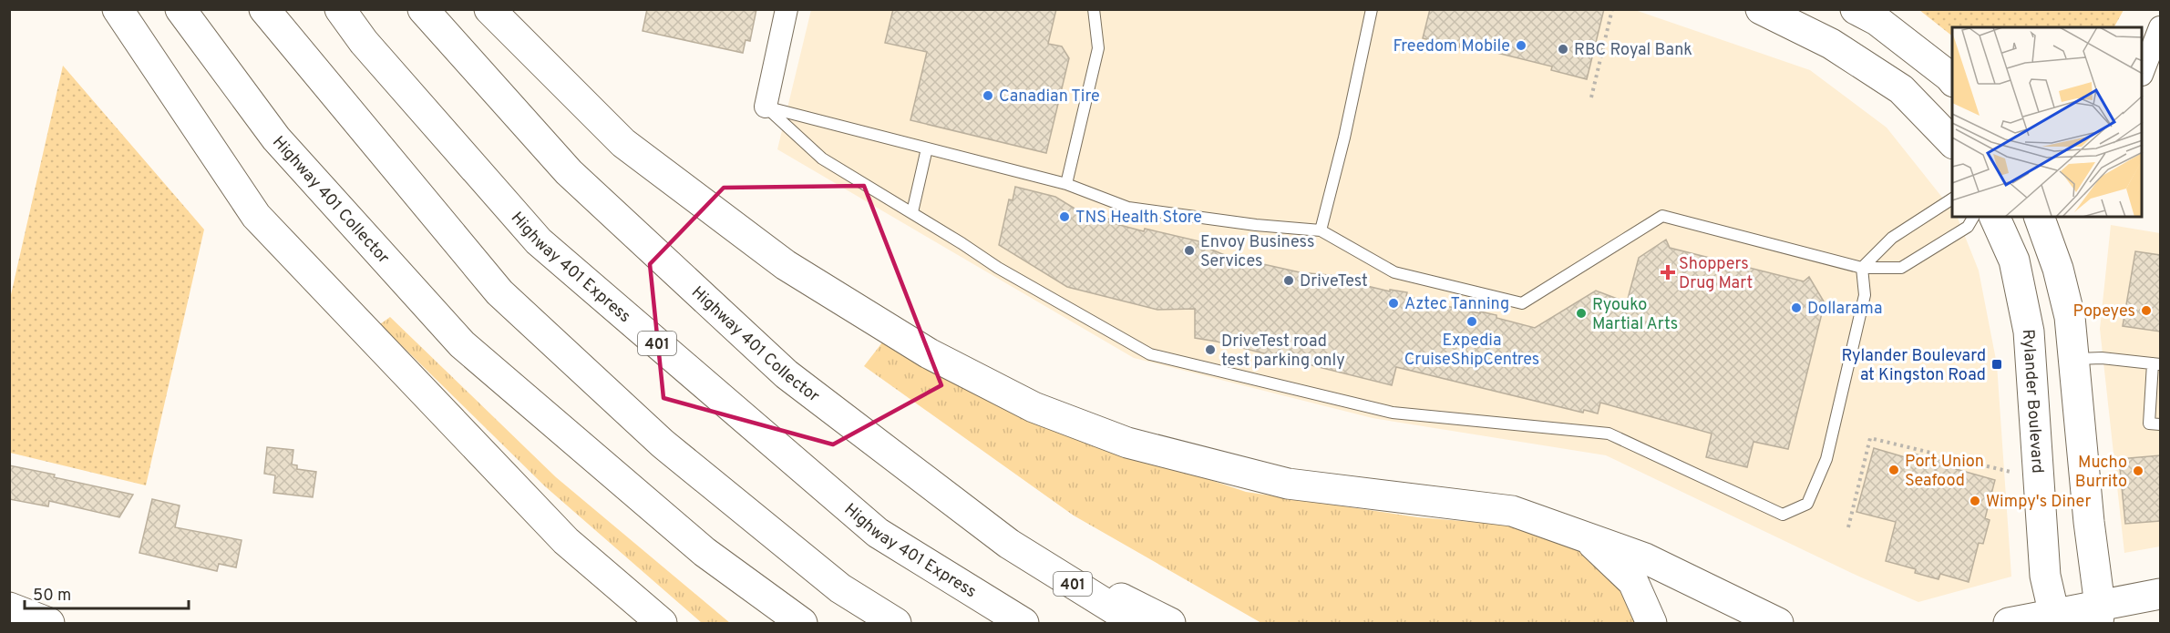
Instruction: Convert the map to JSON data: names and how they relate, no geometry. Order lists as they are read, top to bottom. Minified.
{"streets":{"main road":["Highway 401 Collector","Highway 401 Express","401","Rylander Boulevard"]},"places":{"other":["Freedom Mobile","RBC Royal Bank","Canadian Tire","TNS Health Store","Envoy Business Services","DriveTest","Aztec Tanning","Dollarama","Popeyes","Ryouko Martial Arts","Expedia CruiseShipCentres","DriveTest road test parking only","Port Union Seafood","Mucho Burrito","Wimpy's Diner"],"health":["Shoppers Drug Mart"],"transit":["Rylander Boulevard at Kingston Road"]},"scale_bar":"50 m"}
